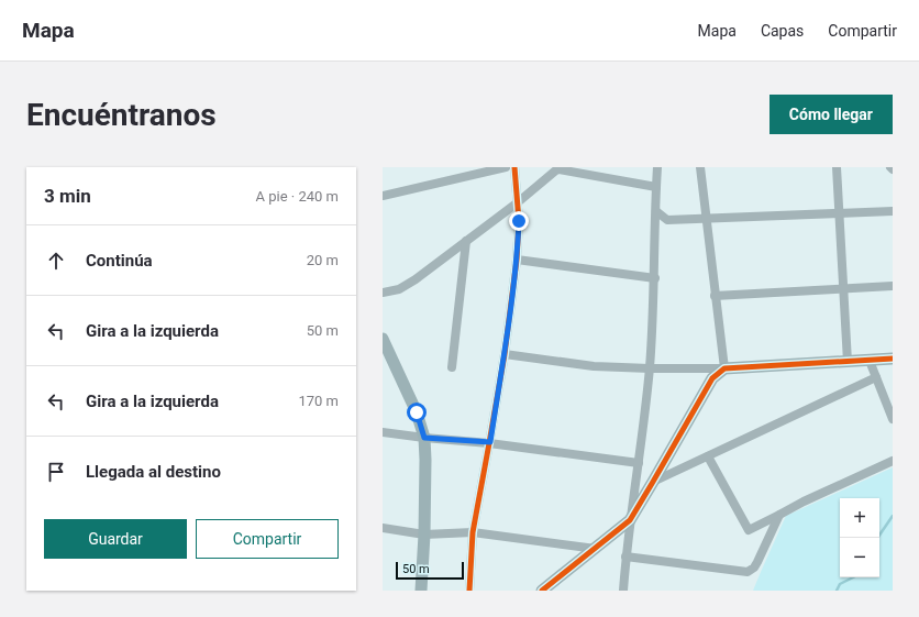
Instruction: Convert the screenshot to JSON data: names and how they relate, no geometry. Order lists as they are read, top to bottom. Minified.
{"scale_bar":"50 m","page":{"header":"Mapa","nav":["Mapa","Capas","Compartir"],"buttons":["Cómo llegar",["Guardar","Compartir"]],"title":"Encuéntranos","heading":["3 min","A pie · 240 m"],"list":[["Continúa","20 m"],["Gira a la izquierda","50 m"],["Gira a la izquierda","170 m"],"Llegada al destino"],"map_buttons":["+","−"],"scale":"50 m"}}
